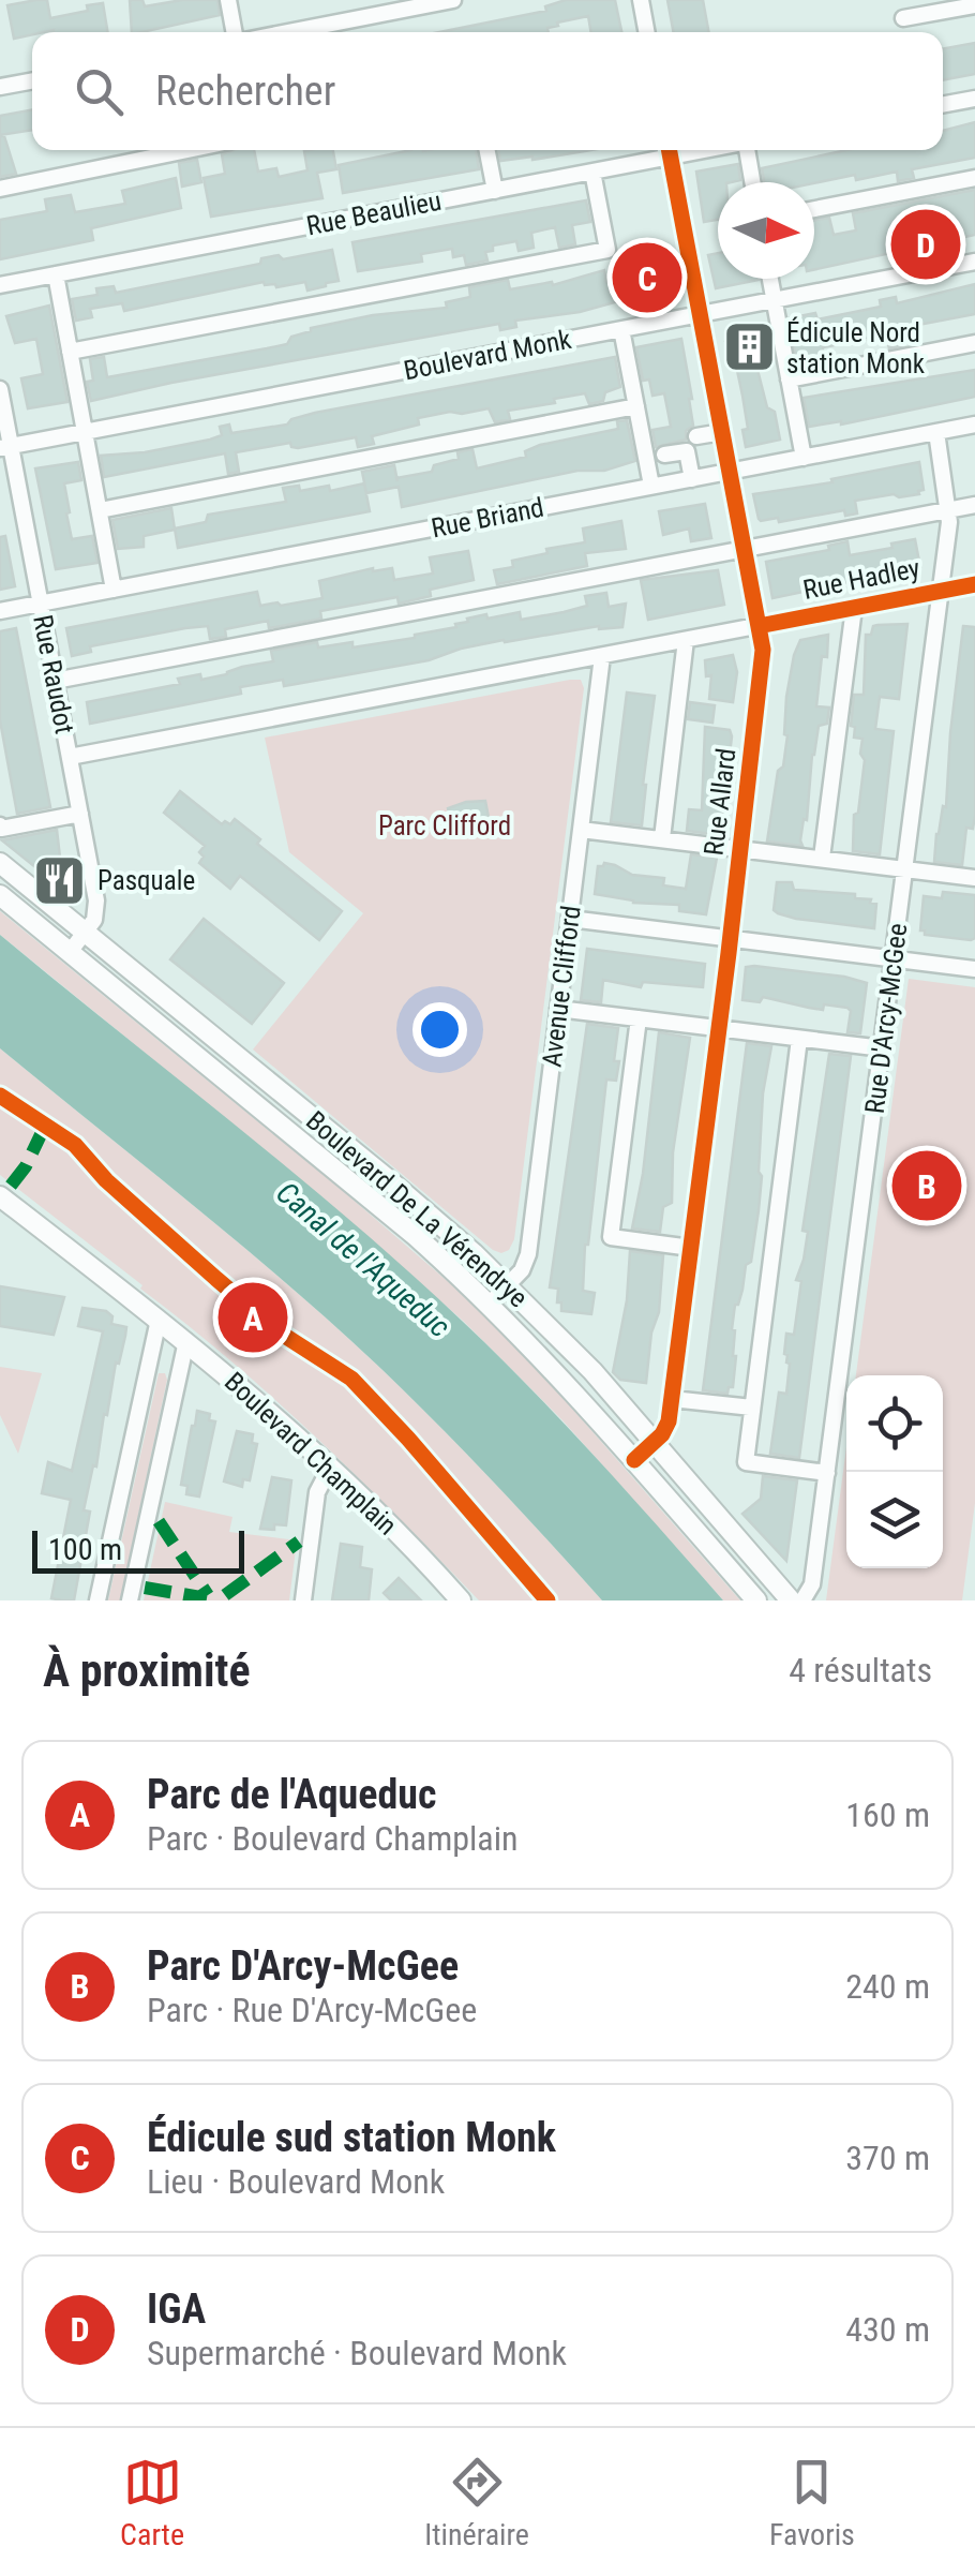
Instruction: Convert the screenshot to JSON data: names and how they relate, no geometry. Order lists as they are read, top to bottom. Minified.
{"streets":{"main road":["Boulevard De La Vérendrye","Boulevard Champlain"],"street":["Rue Beaulieu","Boulevard Monk","Rue Briand","Rue Hadley","Rue Raudot","Rue Allard","Avenue Clifford","Rue D'Arcy-McGee"]},"crossings":[["Boulevard Monk","Rue Raudot"],["Boulevard Monk","Rue Allard"],["Rue Briand","Rue Raudot"],["Rue Briand","Rue Allard"],["Rue Briand","Rue D'Arcy-McGee"],["Rue Hadley","Rue Raudot"],["Rue Hadley","Rue Allard"],["Rue Hadley","Avenue Clifford"],["Rue Hadley","Rue D'Arcy-McGee"],["Rue Raudot","Boulevard De La Vérendrye"],["Rue Allard","Boulevard De La Vérendrye"],["Avenue Clifford","Boulevard De La Vérendrye"]],"water":["Canal de l'Aqueduc"],"parks":["Parc Clifford"],"places":{"building":["Édicule Nord station Monk"],"restaurant":["Pasquale"]},"scale_bar":"100 m","north":"right","page":{"search":"Rechercher","pins":["D","C","B","A"],"scale":"100 m","heading":["À proximité","4 résultats"],"list":[{"mark":"A","name":"Parc de l'Aqueduc","note":"Parc · Boulevard Champlain","value":"160 m"},{"mark":"B","name":"Parc D'Arcy-McGee","note":"Parc · Rue D'Arcy-McGee","value":"240 m"},{"mark":"C","name":"Édicule sud station Monk","note":"Lieu · Boulevard Monk","value":"370 m"},{"mark":"D","name":"IGA","note":"Supermarché · Boulevard Monk","value":"430 m"}],"nav":["Carte","Itinéraire","Favoris"]}}
